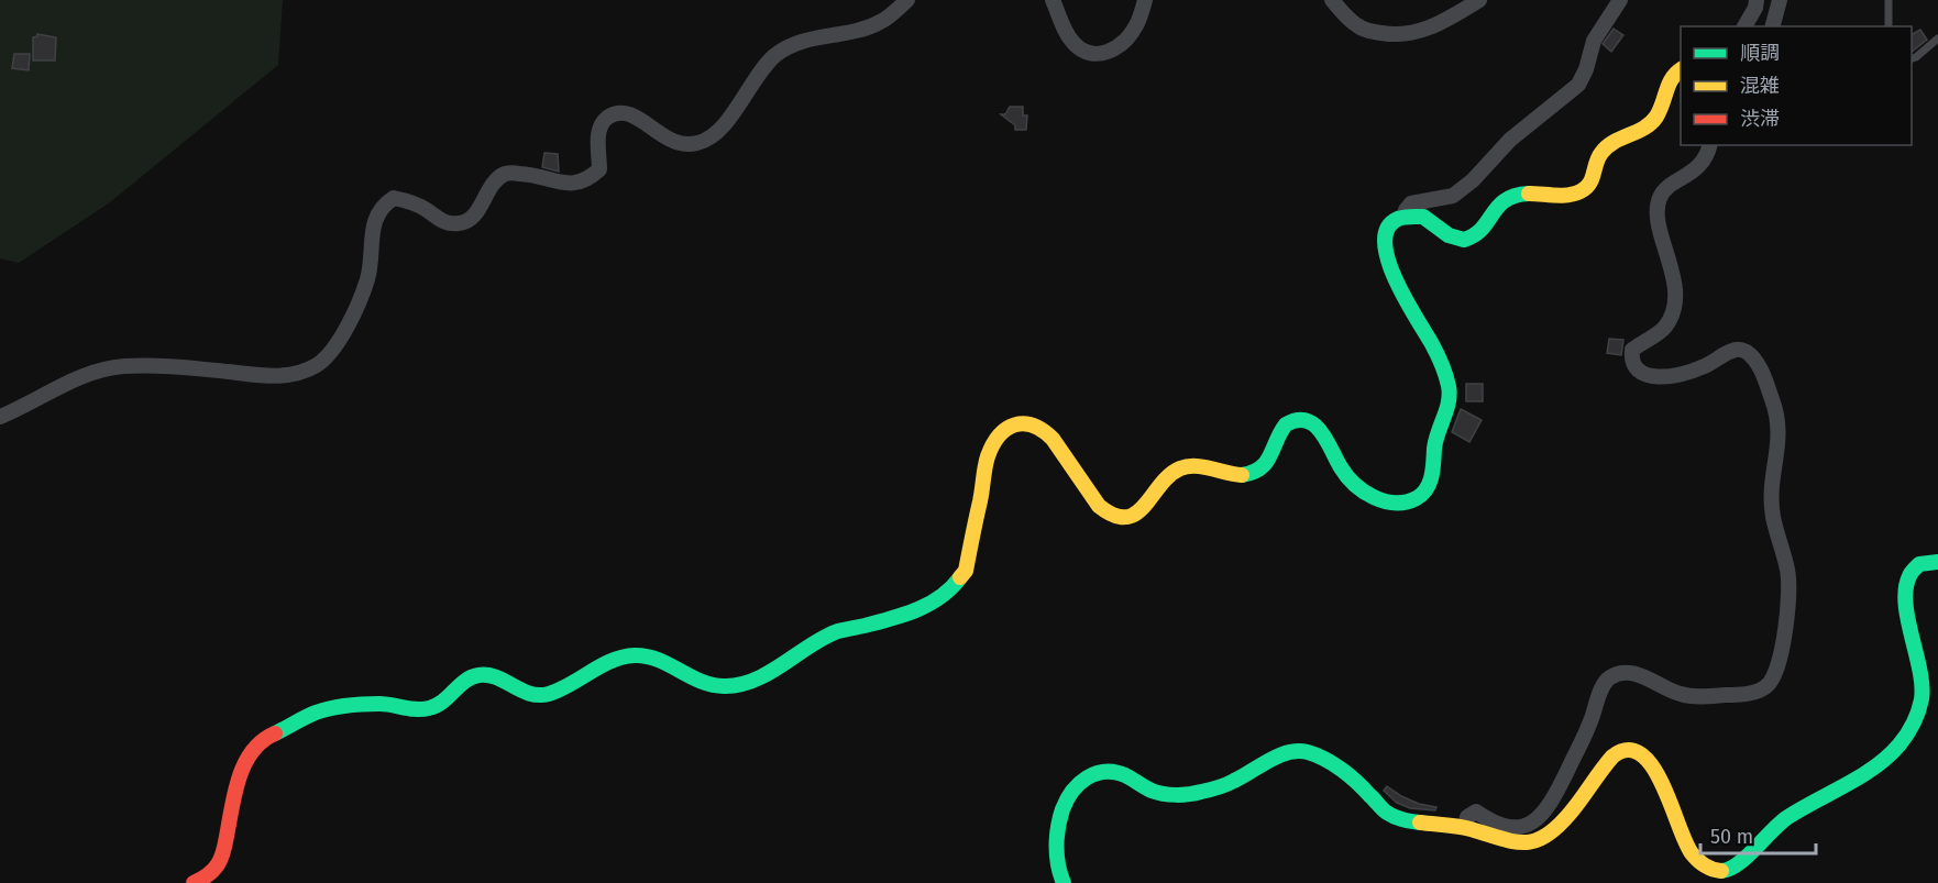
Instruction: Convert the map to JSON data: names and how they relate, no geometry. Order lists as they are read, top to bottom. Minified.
{"legend":["順調","混雑","渋滞"],"scale_bar":"50 m"}
